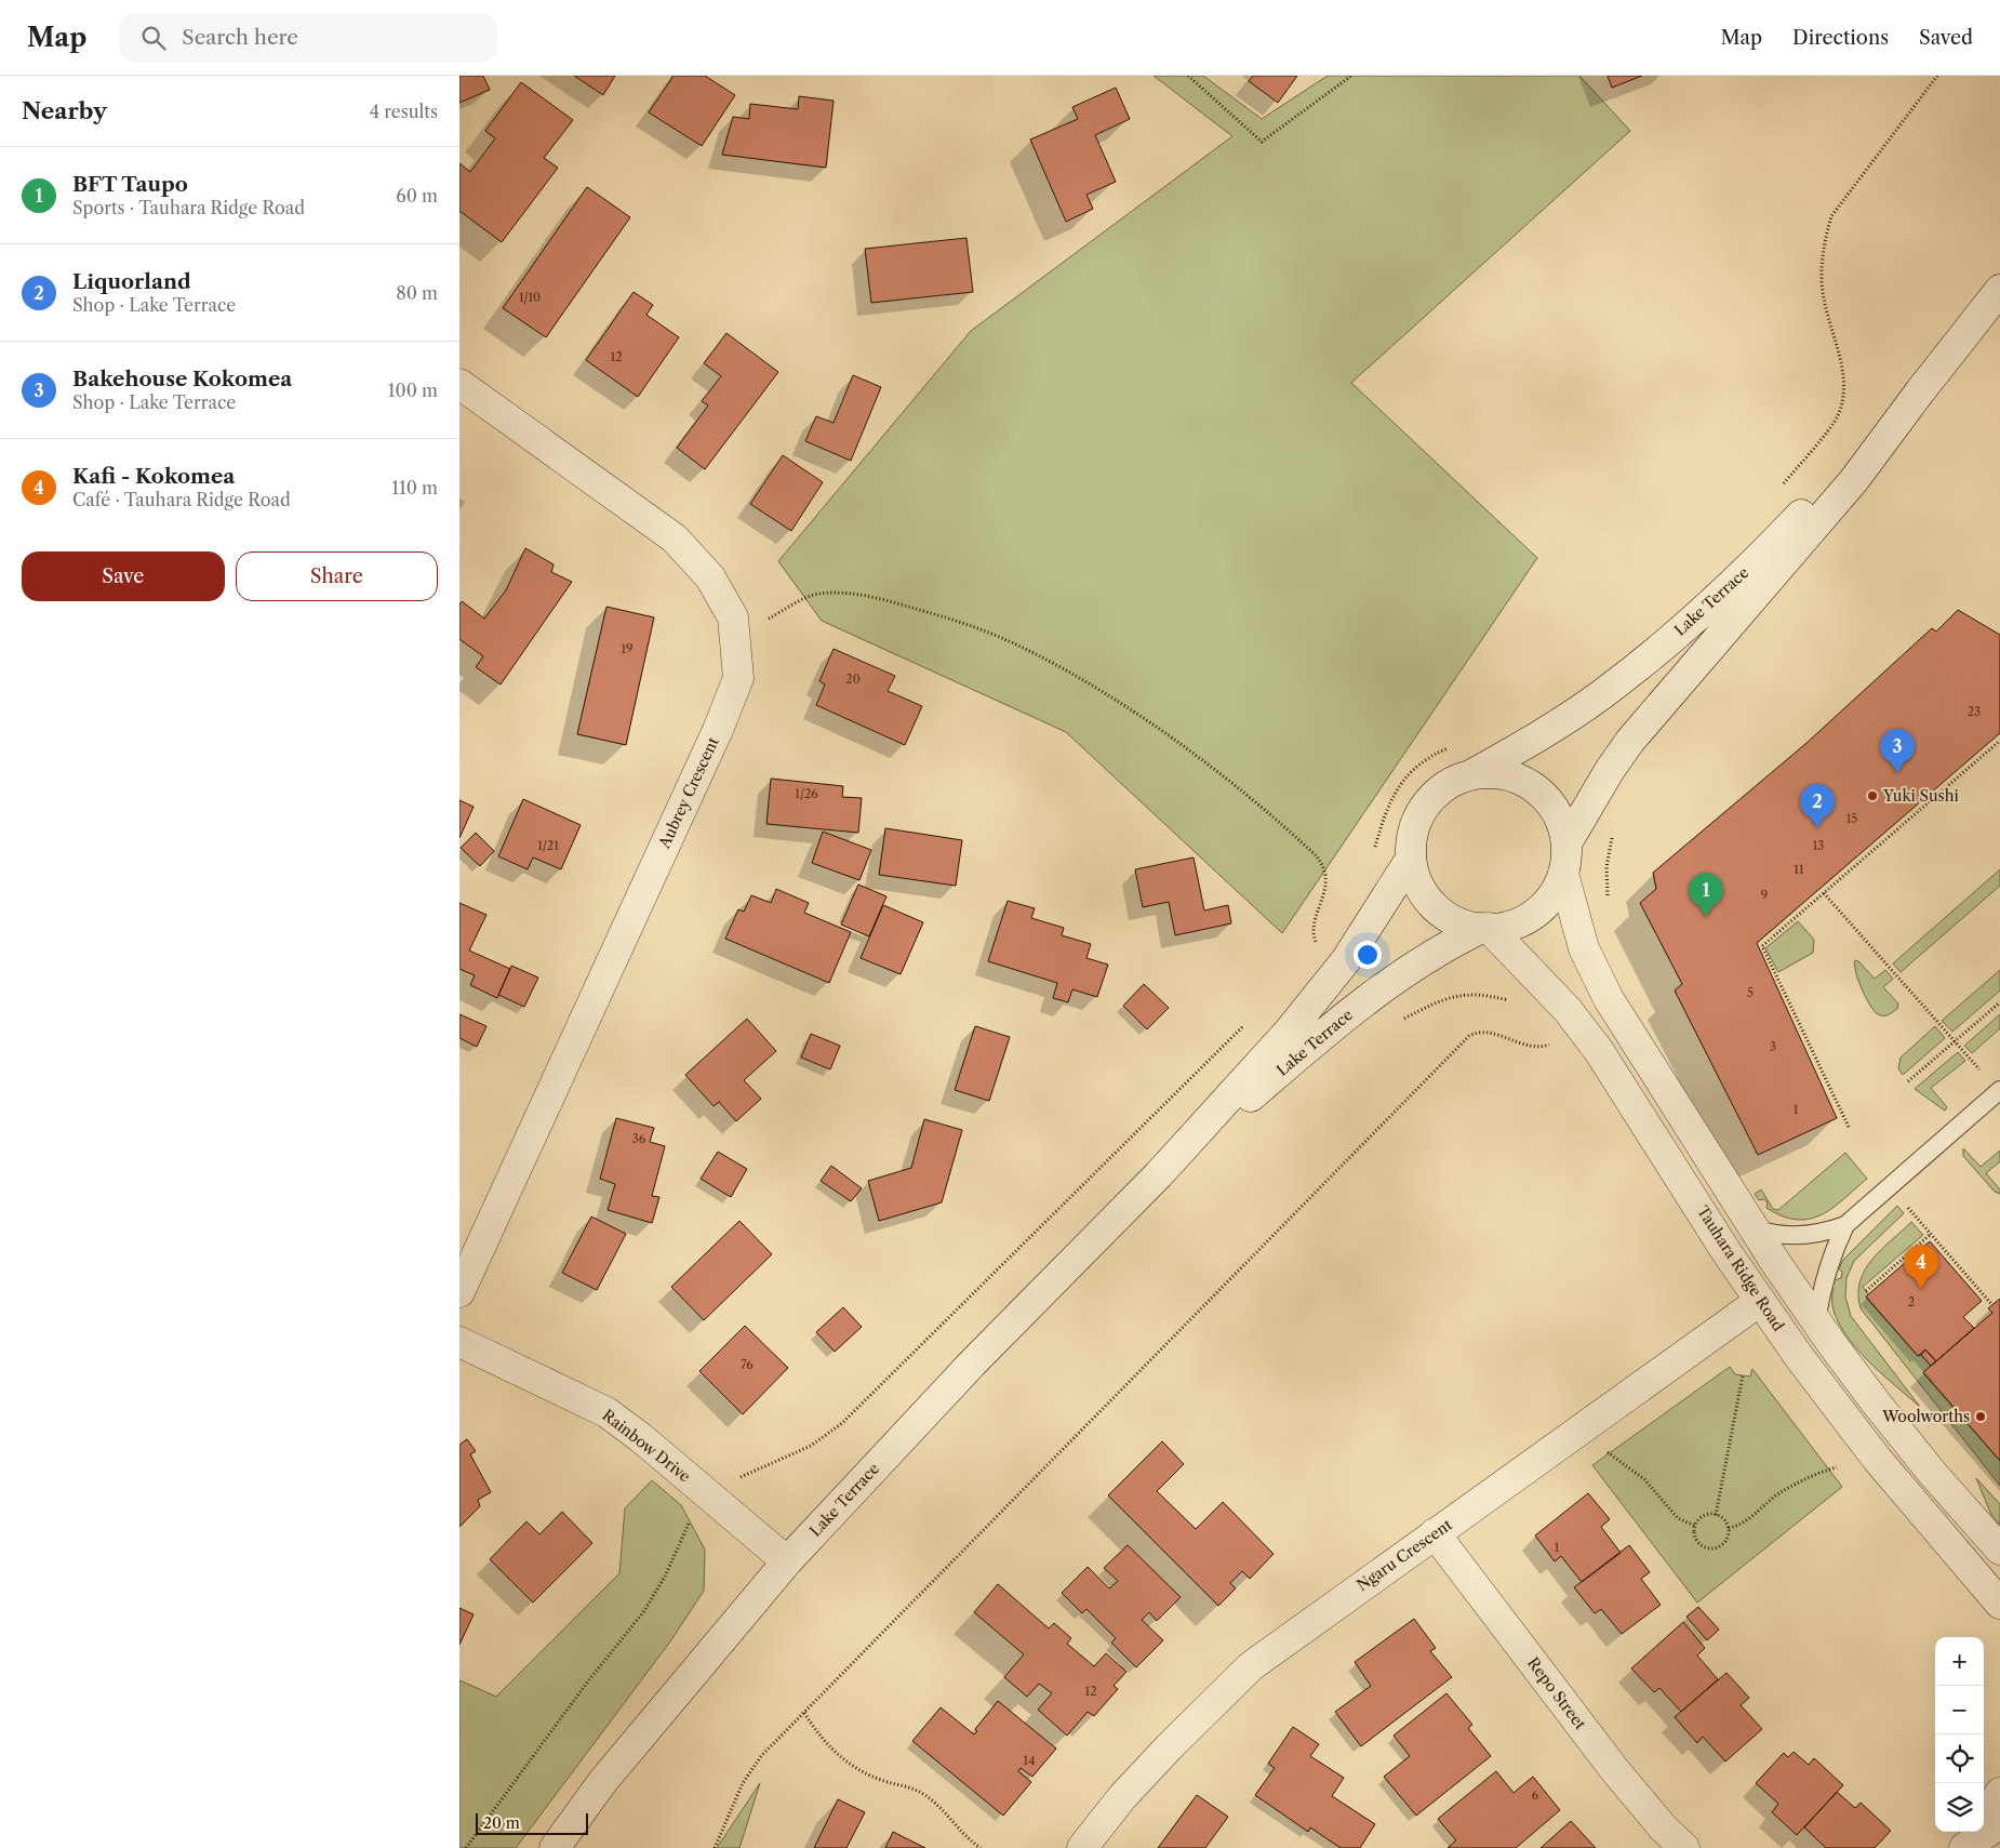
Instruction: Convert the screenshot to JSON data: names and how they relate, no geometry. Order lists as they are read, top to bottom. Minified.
{"streets":{"street":["Lake Terrace","Aubrey Crescent","Tauhara Ridge Road","Rainbow Drive","Ngaru Crescent","Repo Street"]},"crossings":[["Lake Terrace","Tauhara Ridge Road"],["Lake Terrace","Rainbow Drive"],["Tauhara Ridge Road","Ngaru Crescent"],["Ngaru Crescent","Repo Street"]],"places":["Yuki Sushi","Woolworths"],"house_numbers":["1/10","12","19","20","23","1/26","15","1/21","13","11","9","5","3","1","36","2","76","1","12","14","6"],"scale_bar":"20 m","page":{"header":"Map","search":"Search here","nav":["Map","Directions","Saved"],"heading":["Nearby","4 results"],"list":[{"mark":"1","name":"BFT Taupo","note":"Sports · Tauhara Ridge Road","value":"60 m"},{"mark":"2","name":"Liquorland","note":"Shop · Lake Terrace","value":"80 m"},{"mark":"3","name":"Bakehouse Kokomea","note":"Shop · Lake Terrace","value":"100 m"},{"mark":"4","name":"Kafi - Kokomea","note":"Café · Tauhara Ridge Road","value":"110 m"}],"buttons":["Save","Share"],"pins":["3","2","1","4"],"map_buttons":["+","−"],"scale":"20 m"}}
